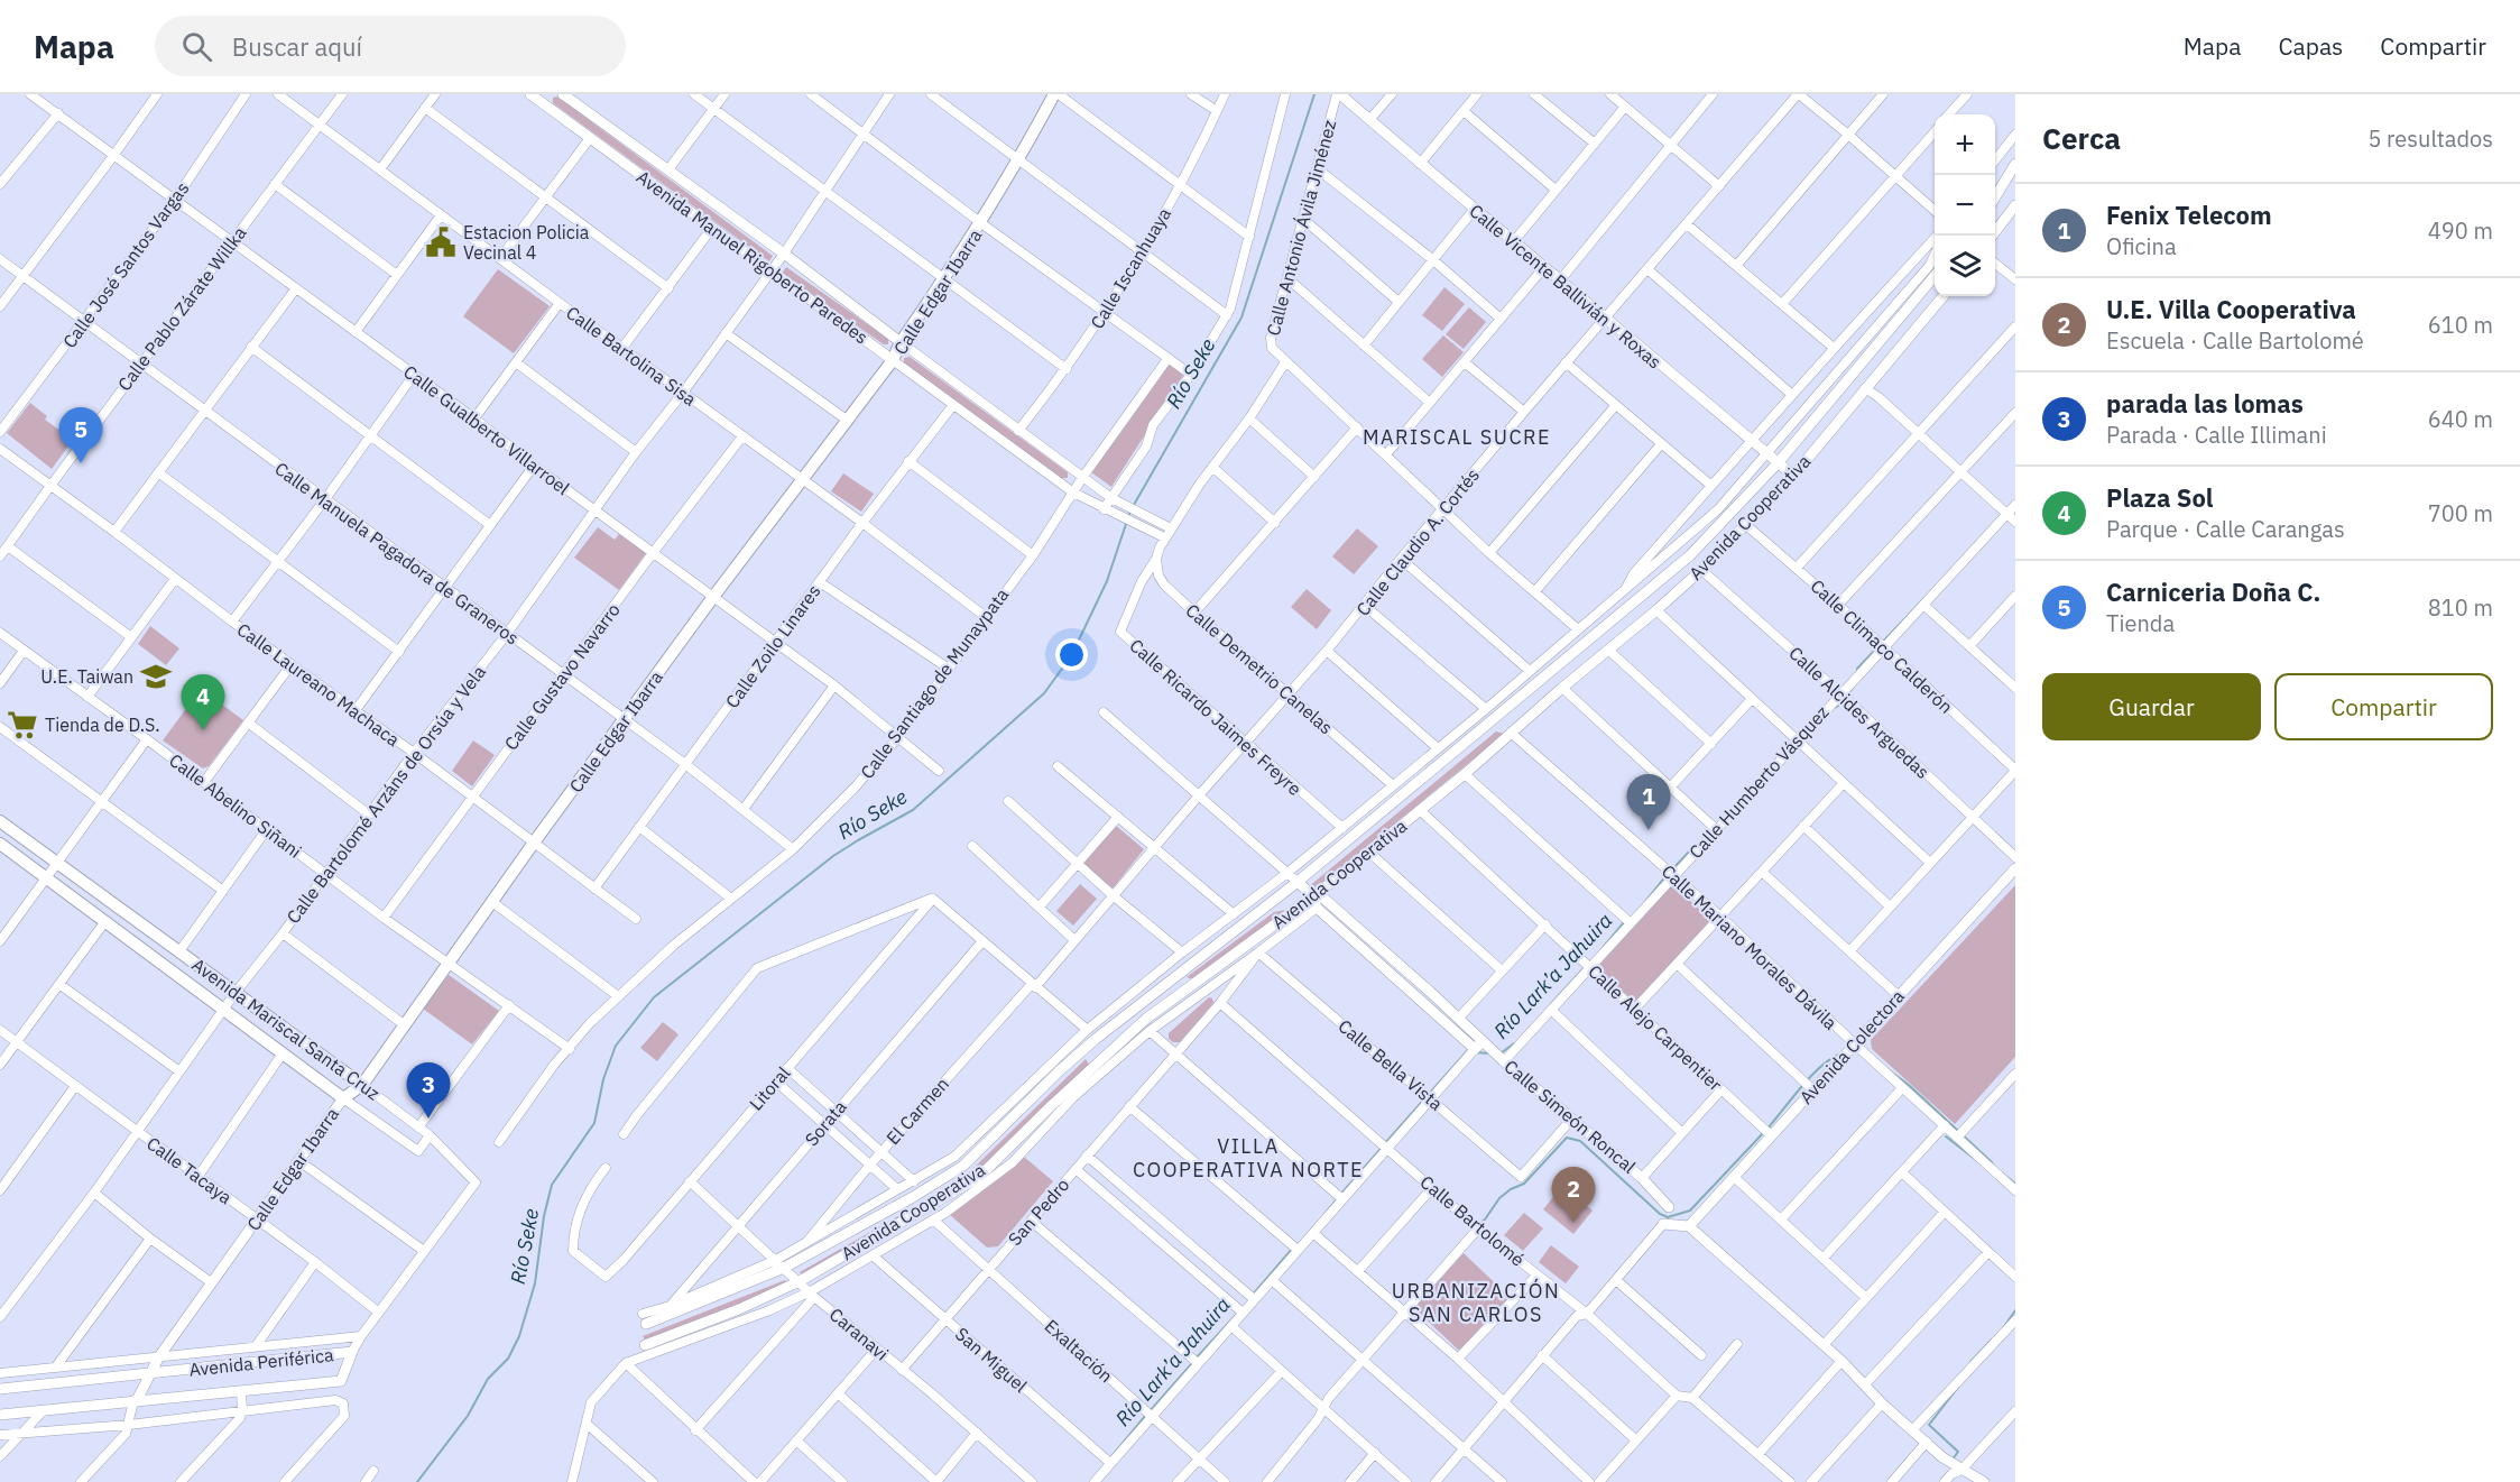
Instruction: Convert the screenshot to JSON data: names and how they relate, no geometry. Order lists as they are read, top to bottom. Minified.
{"streets":{"main road":["Calle Edgar Ibarra","Avenida Mariscal Santa Cruz"],"street":["Calle Antonio Ávila Jiménez","Avenida Manuel Rigoberto Paredes","Calle José Santos Vargas","Calle Iscanhuaya","Calle Vicente Ballivián y Roxas","Calle Pablo Zárate Willka","Calle Bartolina Sisa","Calle Gualberto Villarroel","Avenida Cooperativa","Calle Claudio A. Cortés","Calle Manuela Pagadora de Graneros","Calle Zoilo Linares","Calle Climaco Calderón","Calle Demetrio Canelas","Calle Gustavo Navarro","Calle Santiago de Munaypata","Calle Laureano Machaca","Calle Alcides Arguedas","Calle Ricardo Jaimes Freyre","Calle Humberto Vásquez","Calle Bartolomé Arzáns de Orsúa y Vela","Calle Abelino Siñani","Calle Mariano Morales Dávila","Calle Alejo Carpentier","Avenida Colectora","Calle Bella Vista","Litoral","El Carmen","Calle Simeón Roncal","Sorata","Calle Tacaya","San Pedro","Calle Bartolomé","Caranavi","Exaltación","San Miguel","Avenida Periférica"]},"crossings":[["Calle Antonio Ávila Jiménez","Calle Vicente Ballivián y Roxas"],["Calle Antonio Ávila Jiménez","Calle Claudio A. Cortés"],["Avenida Manuel Rigoberto Paredes","Calle Iscanhuaya"],["Avenida Manuel Rigoberto Paredes","Calle Edgar Ibarra"],["Avenida Manuel Rigoberto Paredes","Calle Zoilo Linares"],["Avenida Manuel Rigoberto Paredes","Calle Santiago de Munaypata"],["Avenida Manuel Rigoberto Paredes","Calle Bartolomé Arzáns de Orsúa y Vela"],["Calle José Santos Vargas","Calle Gualberto Villarroel"],["Calle José Santos Vargas","Calle Manuela Pagadora de Graneros"],["Calle Vicente Ballivián y Roxas","Avenida Cooperativa"],["Calle Vicente Ballivián y Roxas","Calle Claudio A. Cortés"],["Calle Edgar Ibarra","Calle Bartolina Sisa"],["Calle Edgar Ibarra","Calle Gualberto Villarroel"],["Calle Edgar Ibarra","Calle Manuela Pagadora de Graneros"],["Calle Edgar Ibarra","Calle Laureano Machaca"],["Calle Edgar Ibarra","Calle Abelino Siñani"],["Calle Edgar Ibarra","Avenida Mariscal Santa Cruz"],["Calle Edgar Ibarra","Calle Tacaya"],["Calle Edgar Ibarra","Avenida Periférica"],["Calle Pablo Zárate Willka","Calle Bartolina Sisa"],["Calle Pablo Zárate Willka","Calle Gualberto Villarroel"],["Calle Pablo Zárate Willka","Calle Manuela Pagadora de Graneros"],["Calle Pablo Zárate Willka","Calle Laureano Machaca"],["Calle Bartolina Sisa","Calle Zoilo Linares"],["Calle Bartolina Sisa","Calle Gustavo Navarro"],["Calle Bartolina Sisa","Calle Santiago de Munaypata"],["Calle Bartolina Sisa","Calle Bartolomé Arzáns de Orsúa y Vela"],["Calle Gualberto Villarroel","Calle Zoilo Linares"],["Calle Gualberto Villarroel","Calle Gustavo Navarro"],["Calle Gualberto Villarroel","Calle Santiago de Munaypata"],["Calle Gualberto Villarroel","Calle Bartolomé Arzáns de Orsúa y Vela"],["Avenida Cooperativa","Calle Climaco Calderón"],["Avenida Cooperativa","Calle Alcides Arguedas"],["Avenida Cooperativa","Calle Mariano Morales Dávila"],["Avenida Cooperativa","Calle Alejo Carpentier"],["Avenida Cooperativa","Calle Simeón Roncal"],["Avenida Cooperativa","Caranavi"],["Calle Claudio A. Cortés","Calle Demetrio Canelas"],["Calle Claudio A. Cortés","Calle Ricardo Jaimes Freyre"],["Calle Claudio A. Cortés","El Carmen"],["Calle Manuela Pagadora de Graneros","Calle Zoilo Linares"],["Calle Manuela Pagadora de Graneros","Calle Gustavo Navarro"],["Calle Manuela Pagadora de Graneros","Calle Santiago de Munaypata"],["Calle Manuela Pagadora de Graneros","Calle Bartolomé Arzáns de Orsúa y Vela"],["Calle Zoilo Linares","Calle Laureano Machaca"],["Calle Climaco Calderón","Calle Humberto Vásquez"],["Calle Demetrio Canelas","Calle Ricardo Jaimes Freyre"],["Calle Gustavo Navarro","Calle Laureano Machaca"],["Calle Gustavo Navarro","Calle Abelino Siñani"],["Calle Santiago de Munaypata","Calle Abelino Siñani"],["Calle Laureano Machaca","Calle Bartolomé Arzáns de Orsúa y Vela"],["Calle Alcides Arguedas","Calle Humberto Vásquez"],["Calle Humberto Vásquez","Calle Mariano Morales Dávila"],["Calle Humberto Vásquez","Calle Alejo Carpentier"],["Calle Humberto Vásquez","Calle Simeón Roncal"],["Calle Bartolomé Arzáns de Orsúa y Vela","Calle Abelino Siñani"],["Calle Bartolomé Arzáns de Orsúa y Vela","Avenida Mariscal Santa Cruz"],["Calle Bartolomé Arzáns de Orsúa y Vela","Calle Tacaya"],["Calle Mariano Morales Dávila","Avenida Colectora"],["Calle Alejo Carpentier","Avenida Colectora"],["Calle Bella Vista","Calle Simeón Roncal"],["Calle Bella Vista","San Pedro"],["Litoral","Caranavi"],["Sorata","Caranavi"],["San Pedro","Calle Bartolomé"],["San Pedro","Caranavi"],["San Pedro","Exaltación"],["San Pedro","San Miguel"]],"districts":["MARISCAL SUCRE","VILLA COOPERATIVA NORTE","URBANIZACIÓN SAN CARLOS"],"water":["Río Seke","Río Lark’a Jahuira"],"places":{"public building":["Estacion Policia Vecinal 4"],"school or university":["U.E. Taiwan"],"supermarket":["Tienda de D.S."]},"page":{"header":"Mapa","search":"Buscar aquí","nav":["Mapa","Capas","Compartir"],"heading":["Cerca","5 resultados"],"map_buttons":["+","−"],"list":[{"mark":"1","name":"Fenix Telecom","note":"Oficina","value":"490 m"},{"mark":"2","name":"U.E. Villa Cooperativa","note":"Escuela · Calle Bartolomé","value":"610 m"},{"mark":"3","name":"parada las lomas","note":"Parada · Calle Illimani","value":"640 m"},{"mark":"4","name":"Plaza Sol","note":"Parque · Calle Carangas","value":"700 m"},{"mark":"5","name":"Carniceria Doña C.","note":"Tienda","value":"810 m"}],"pins":["5","4","1","3","2"],"buttons":["Guardar","Compartir"]}}
